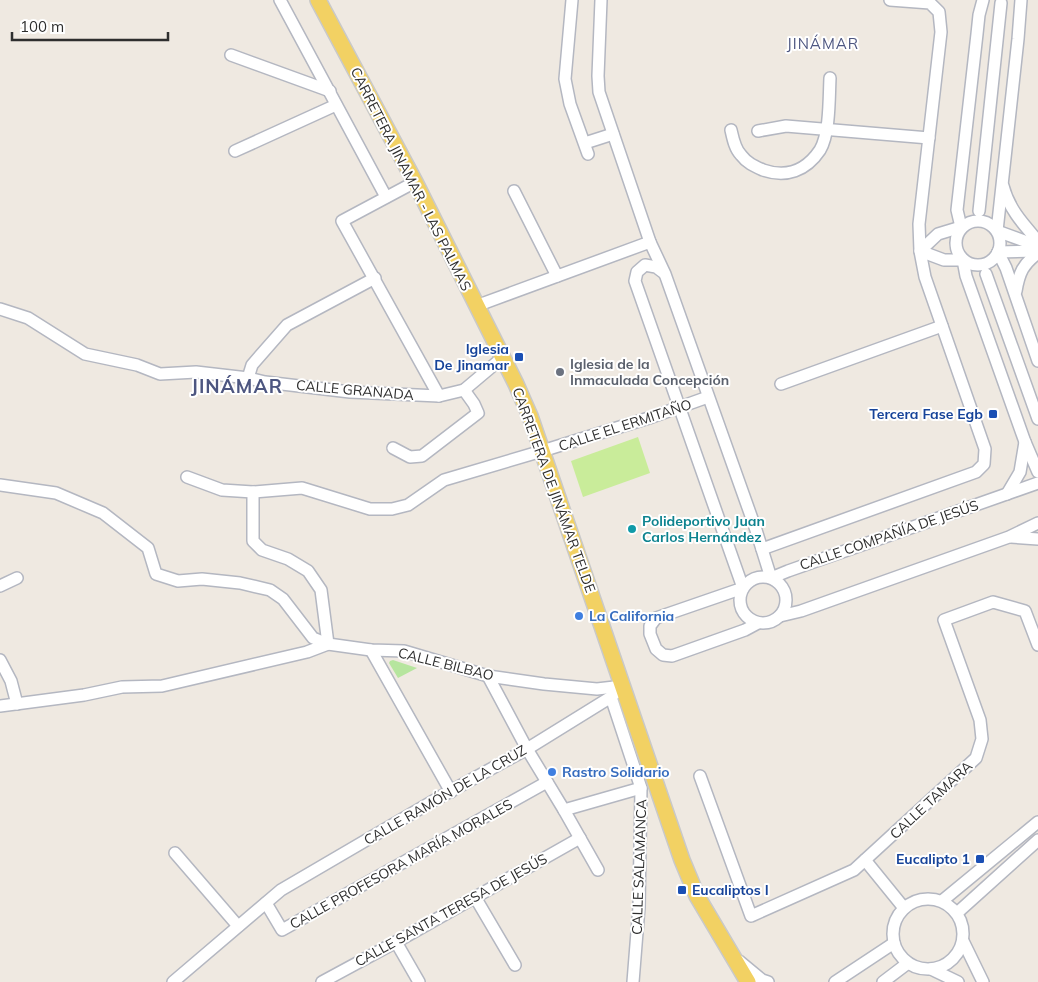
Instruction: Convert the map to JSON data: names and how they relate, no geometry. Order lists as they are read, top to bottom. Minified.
{"streets":{"main road":["CARRETERA JINAMAR - LAS PALMAS","CARRETERA DE JINÁMAR TELDE"],"street":["CALLE GRANADA","CALLE EL ERMITAÑO","CALLE COMPAÑÍA DE JESÚS","CALLE BILBAO","CALLE RAMÓN DE LA CRUZ","CALLE TAMARA","CALLE PROFESORA MARÍA MORALES","CALLE SALAMANCA","CALLE SANTA TERESA DE JESÚS"]},"crossings":[["CARRETERA JINAMAR - LAS PALMAS","CALLE GRANADA"],["CARRETERA JINAMAR - LAS PALMAS","CARRETERA DE JINÁMAR TELDE"],["CALLE GRANADA","CARRETERA DE JINÁMAR TELDE"],["CALLE EL ERMITAÑO","CARRETERA DE JINÁMAR TELDE"],["CARRETERA DE JINÁMAR TELDE","CALLE BILBAO"],["CARRETERA DE JINÁMAR TELDE","CALLE RAMÓN DE LA CRUZ"],["CALLE BILBAO","CALLE RAMÓN DE LA CRUZ"],["CALLE RAMÓN DE LA CRUZ","CALLE PROFESORA MARÍA MORALES"],["CALLE RAMÓN DE LA CRUZ","CALLE SALAMANCA"]],"districts":["JINÁMAR","JINÁMAR"],"places":{"transit":["Iglesia De Jinamar","Tercera Fase Egb","Eucalipto 1","Eucaliptos I"],"other":["Iglesia de la Inmaculada Concepción","Polideportivo Juan Carlos Hernández","La California","Rastro Solidario"]},"scale_bar":"100 m"}
